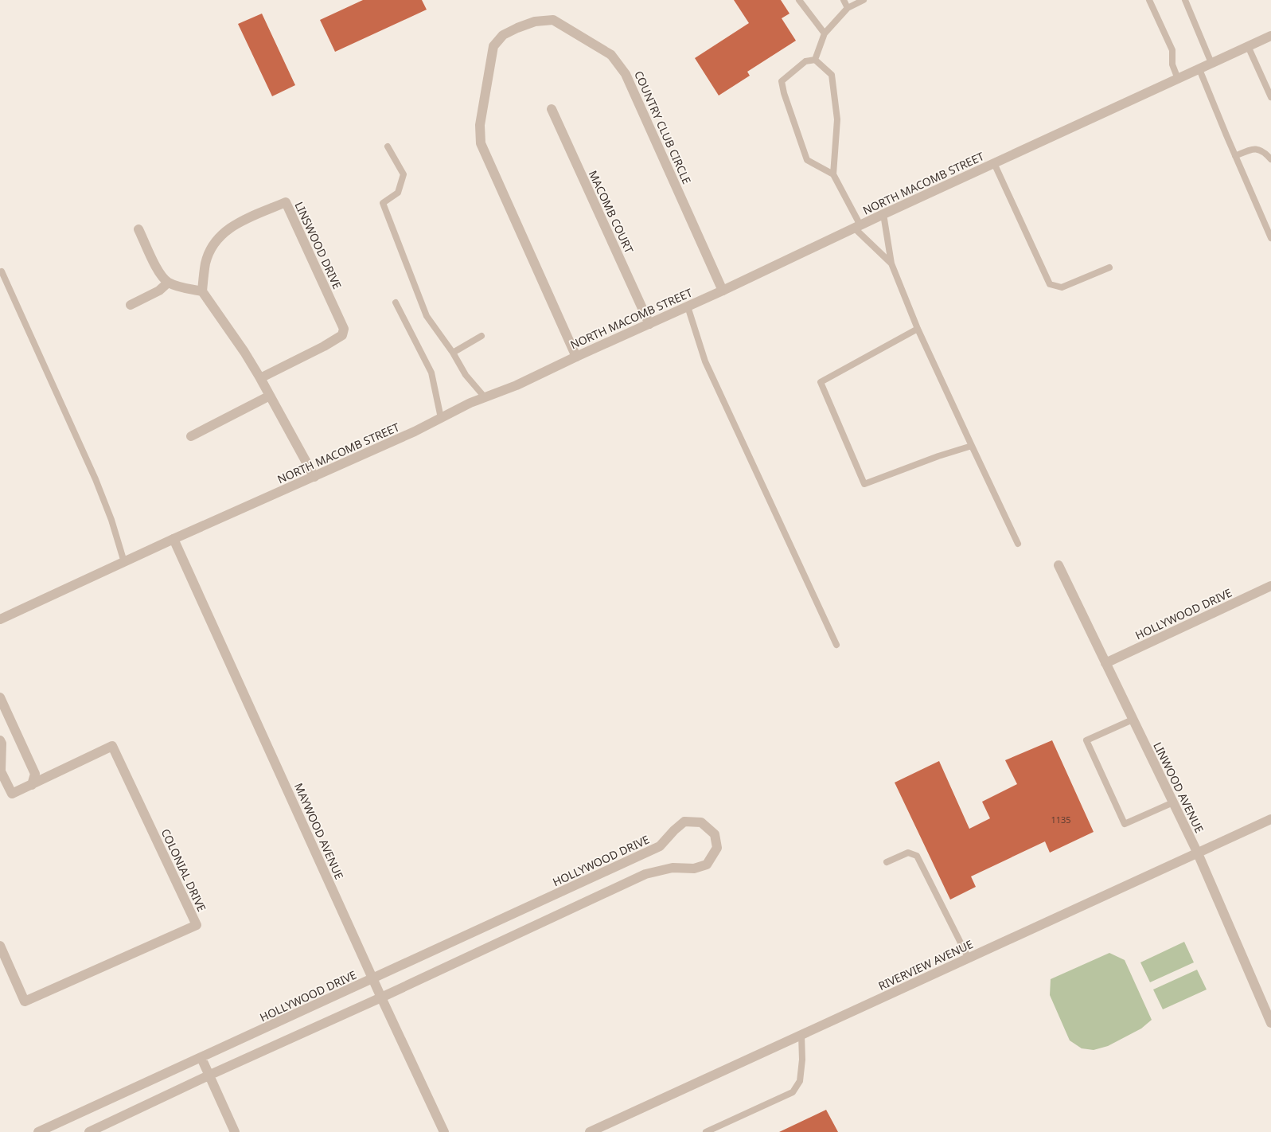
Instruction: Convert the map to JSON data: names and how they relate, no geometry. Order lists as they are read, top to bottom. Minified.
{"streets":{"street":["COUNTRY CLUB CIRCLE","NORTH MACOMB STREET","MACOMB COURT","LINSWOOD DRIVE","HOLLYWOOD DRIVE","LINWOOD AVENUE","MAYWOOD AVENUE","COLONIAL DRIVE","RIVERVIEW AVENUE"]},"crossings":[["COUNTRY CLUB CIRCLE","NORTH MACOMB STREET"],["NORTH MACOMB STREET","MACOMB COURT"],["NORTH MACOMB STREET","MAYWOOD AVENUE"],["HOLLYWOOD DRIVE","LINWOOD AVENUE"],["HOLLYWOOD DRIVE","MAYWOOD AVENUE"],["LINWOOD AVENUE","RIVERVIEW AVENUE"]],"house_numbers":["1135"]}
